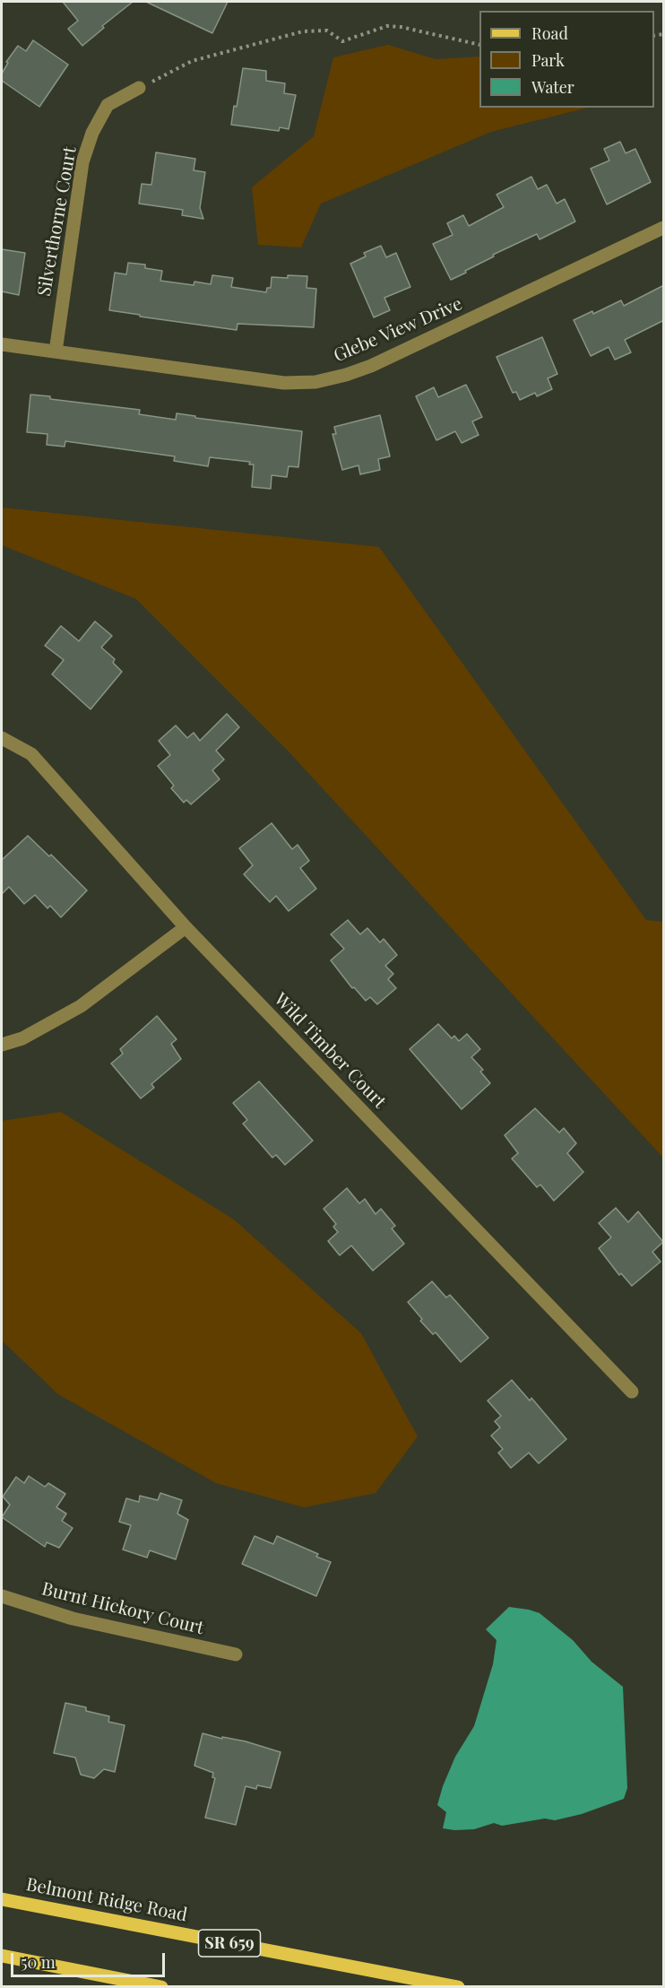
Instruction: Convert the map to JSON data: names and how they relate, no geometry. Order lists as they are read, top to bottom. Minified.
{"streets":{"main road":["Belmont Ridge Road","SR 659"],"street":["Silverthorne Court","Glebe View Drive","Wild Timber Court","Burnt Hickory Court"]},"crossings":[["Silverthorne Court","Glebe View Drive"]],"legend":["Road","Park","Water"],"scale_bar":"50 m"}
